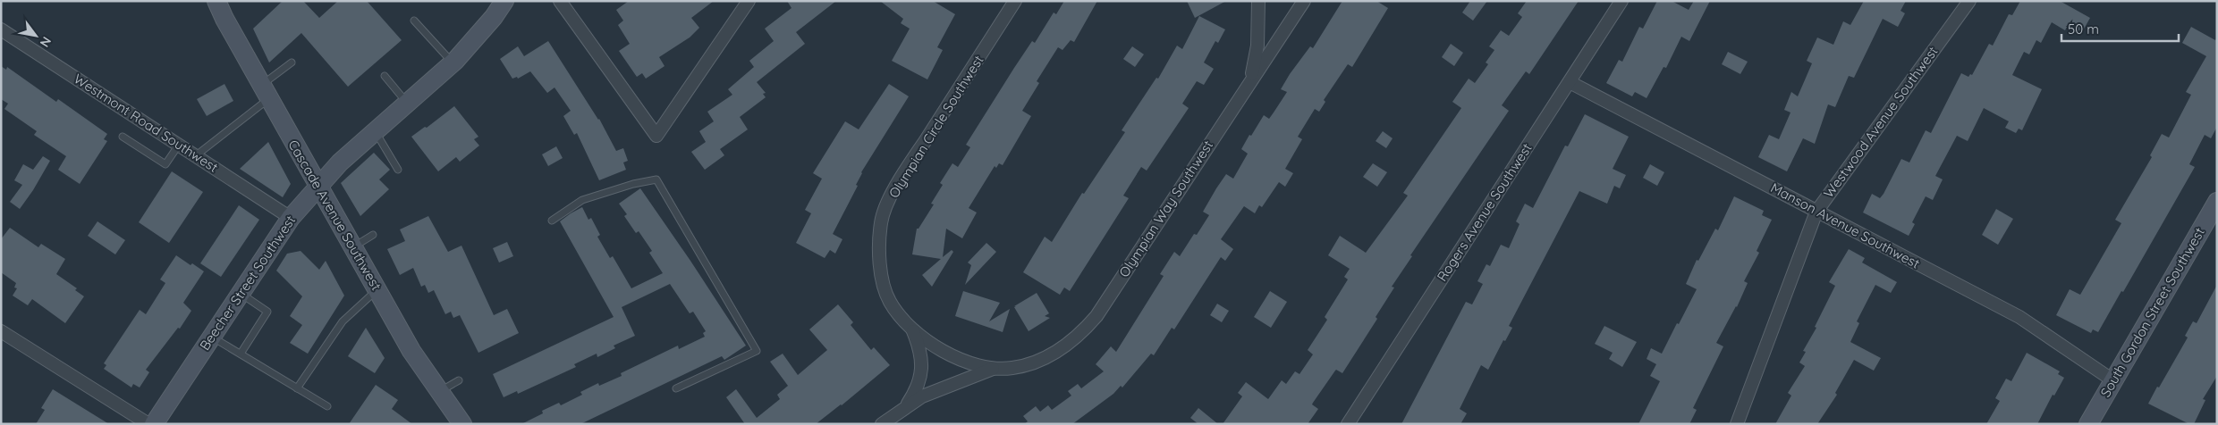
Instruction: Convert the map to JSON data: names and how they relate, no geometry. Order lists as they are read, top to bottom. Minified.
{"streets":{"street":["Westwood Avenue Southwest","Westmont Road Southwest","Olympian Circle Southwest","Olympian Way Southwest","Rogers Avenue Southwest","Cascade Avenue Southwest","Manson Avenue Southwest","Beecher Street Southwest","South Gordon Street Southwest"]},"crossings":[["Westwood Avenue Southwest","Manson Avenue Southwest"],["Westmont Road Southwest","Beecher Street Southwest"],["Olympian Circle Southwest","Olympian Way Southwest"],["Rogers Avenue Southwest","Manson Avenue Southwest"],["Cascade Avenue Southwest","Beecher Street Southwest"],["Manson Avenue Southwest","South Gordon Street Southwest"]],"scale_bar":"50 m","north":"bottom right"}
